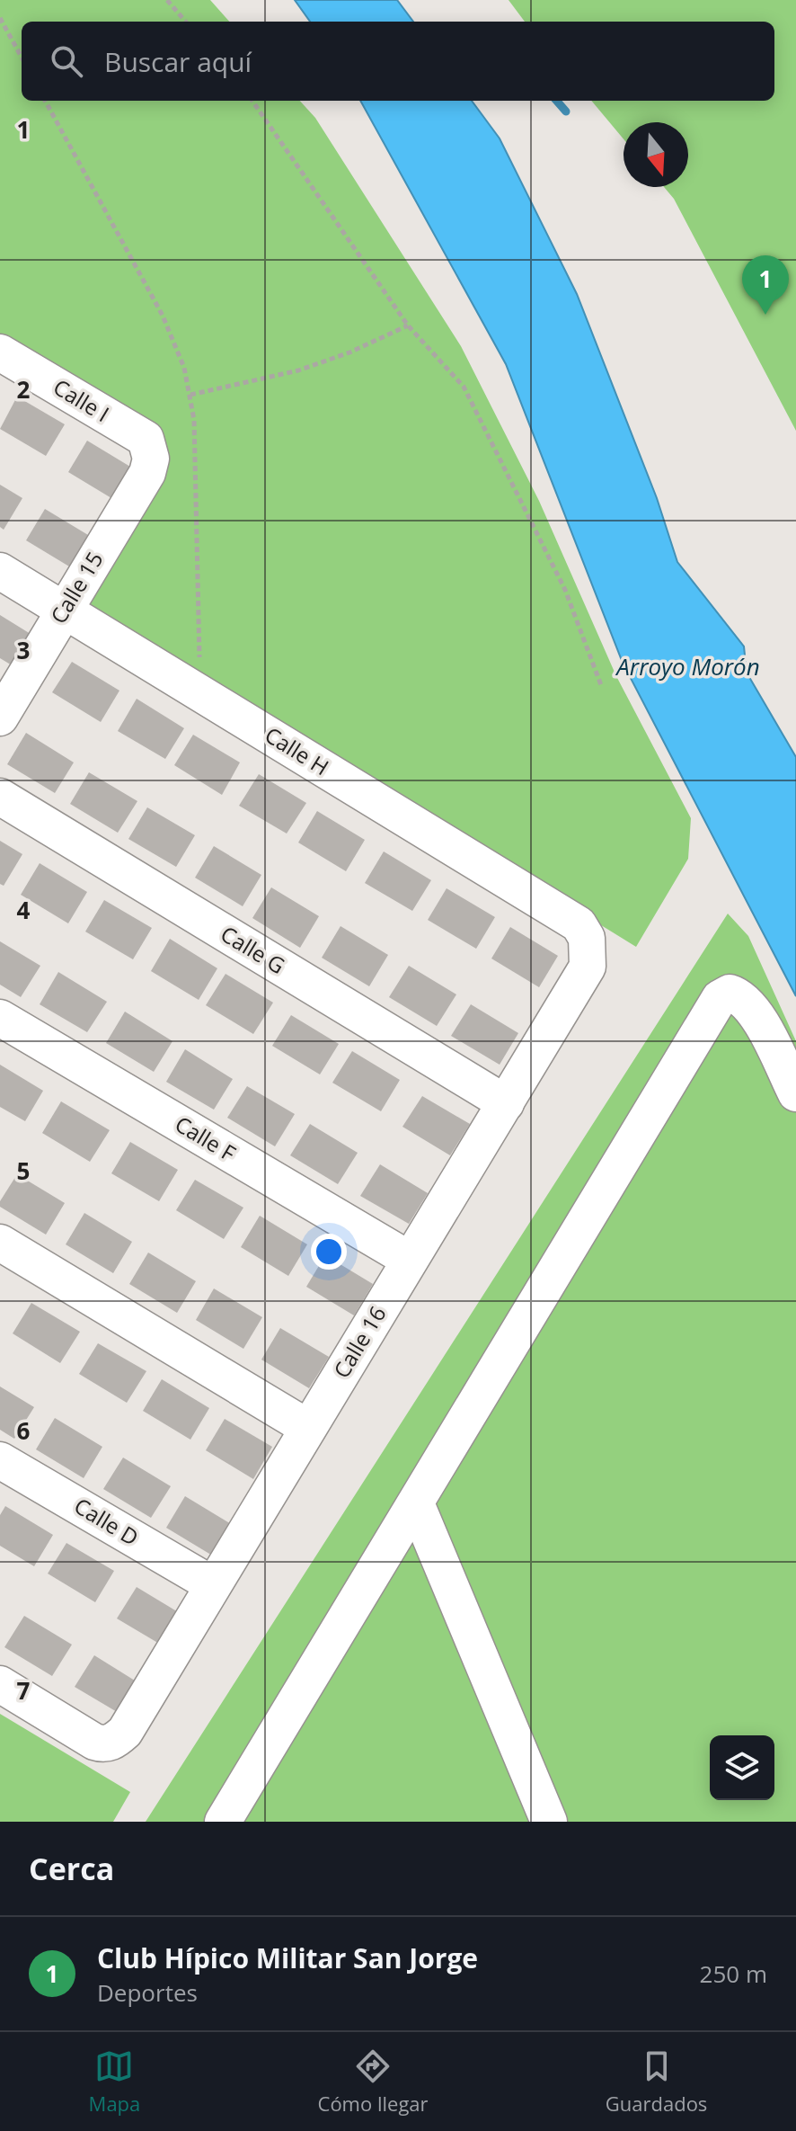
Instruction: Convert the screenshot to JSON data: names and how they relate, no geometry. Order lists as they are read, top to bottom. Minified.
{"streets":{"street":["Calle I","Calle 15","Calle H","Calle G","Calle F","Calle 16","Calle D"]},"crossings":[["Calle I","Calle 15"],["Calle 15","Calle H"],["Calle H","Calle 16"],["Calle G","Calle 16"],["Calle F","Calle 16"],["Calle 16","Calle D"]],"water":["Arroyo Morón"],"north":"bottom","page":{"search":"Buscar aquí","pins":"1","heading":"Cerca","list":[{"mark":"1","name":"Club Hípico Militar San Jorge","note":"Deportes","value":"250 m"}],"nav":["Mapa","Cómo llegar","Guardados"]},"grid":{"rows":["1","2","3","4","5","6","7"]}}
